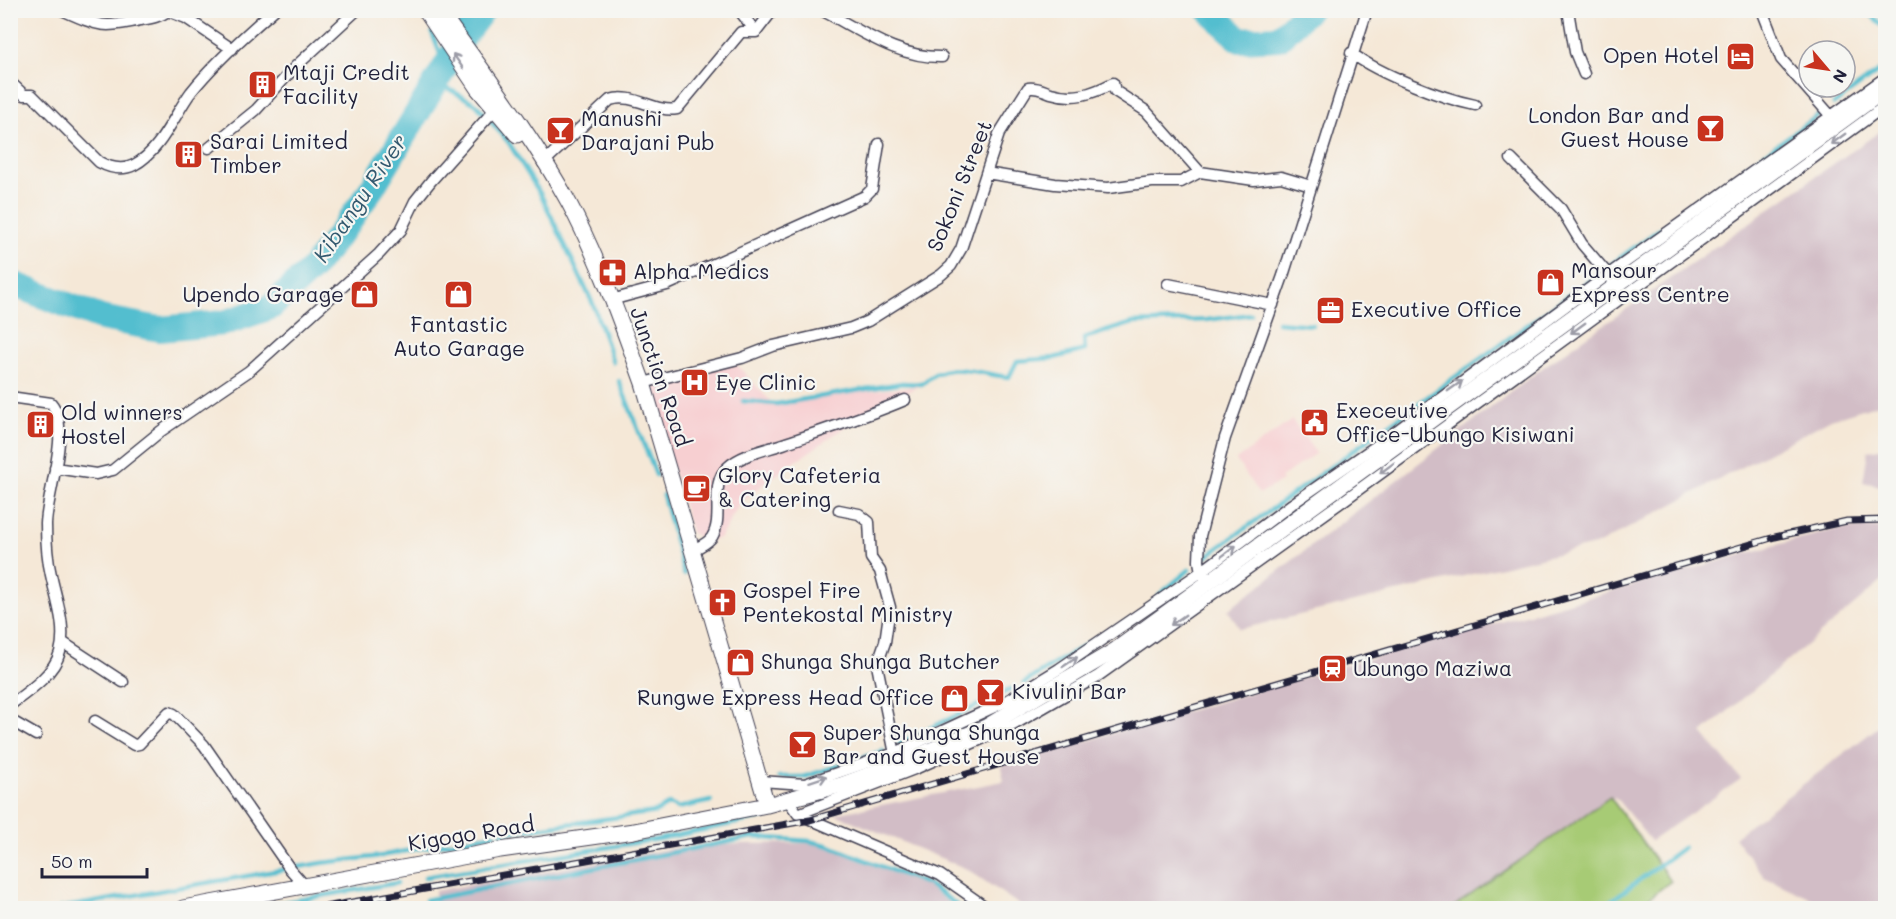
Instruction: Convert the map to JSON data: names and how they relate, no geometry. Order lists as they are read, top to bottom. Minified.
{"streets":{"main road":["Junction Road","Kigogo Road"],"street":["Sokoni Street"]},"crossings":[["Sokoni Street","Junction Road"],["Junction Road","Kigogo Road"]],"water":["Kibangu River"],"places":{"hotel":["Open Hotel"],"building":["Mtaji Credit Facility","Sarai Limited Timber","Old winners Hostel"],"bar":["London Bar and Guest House","Manushi Darajani Pub","Kivulini Bar","Super Shunga Shunga Bar and Guest House"],"pharmacy":["Alpha Medics"],"shop":["Mansour Express Centre","Fantastic Auto Garage","Upendo Garage","Shunga Shunga Butcher","Rungwe Express Head Office"],"office":["Executive Office"],"hospital":["Eye Clinic"],"public building":["Execeutive Office-Ubungo Kisiwani"],"cafe":["Glory Cafeteria & Catering"],"church":["Gospel Fire Pentekostal Ministry"],"station":["Ubungo Maziwa"]},"scale_bar":"50 m","north":"bottom right"}
